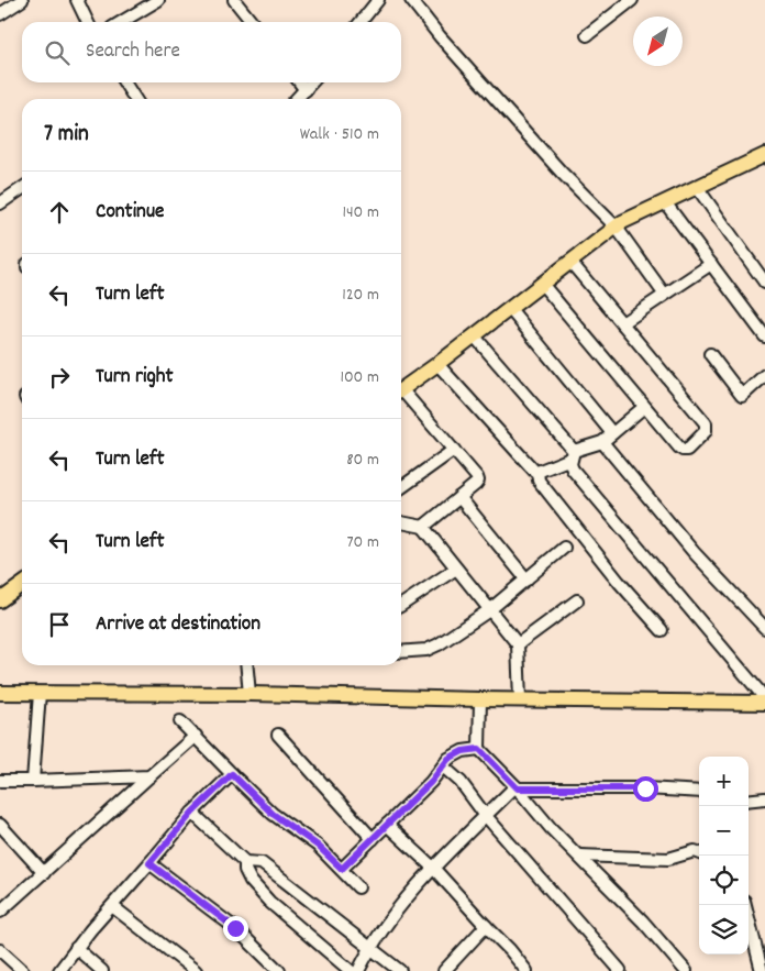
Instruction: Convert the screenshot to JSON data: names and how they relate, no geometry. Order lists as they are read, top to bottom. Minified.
{"north":"bottom left","page":{"search":"Search here","heading":["7 min","Walk · 510 m"],"list":[["Continue","140 m"],["Turn left","120 m"],["Turn right","100 m"],["Turn left","80 m"],["Turn left","70 m"],"Arrive at destination"],"map_buttons":["+","−"]}}
